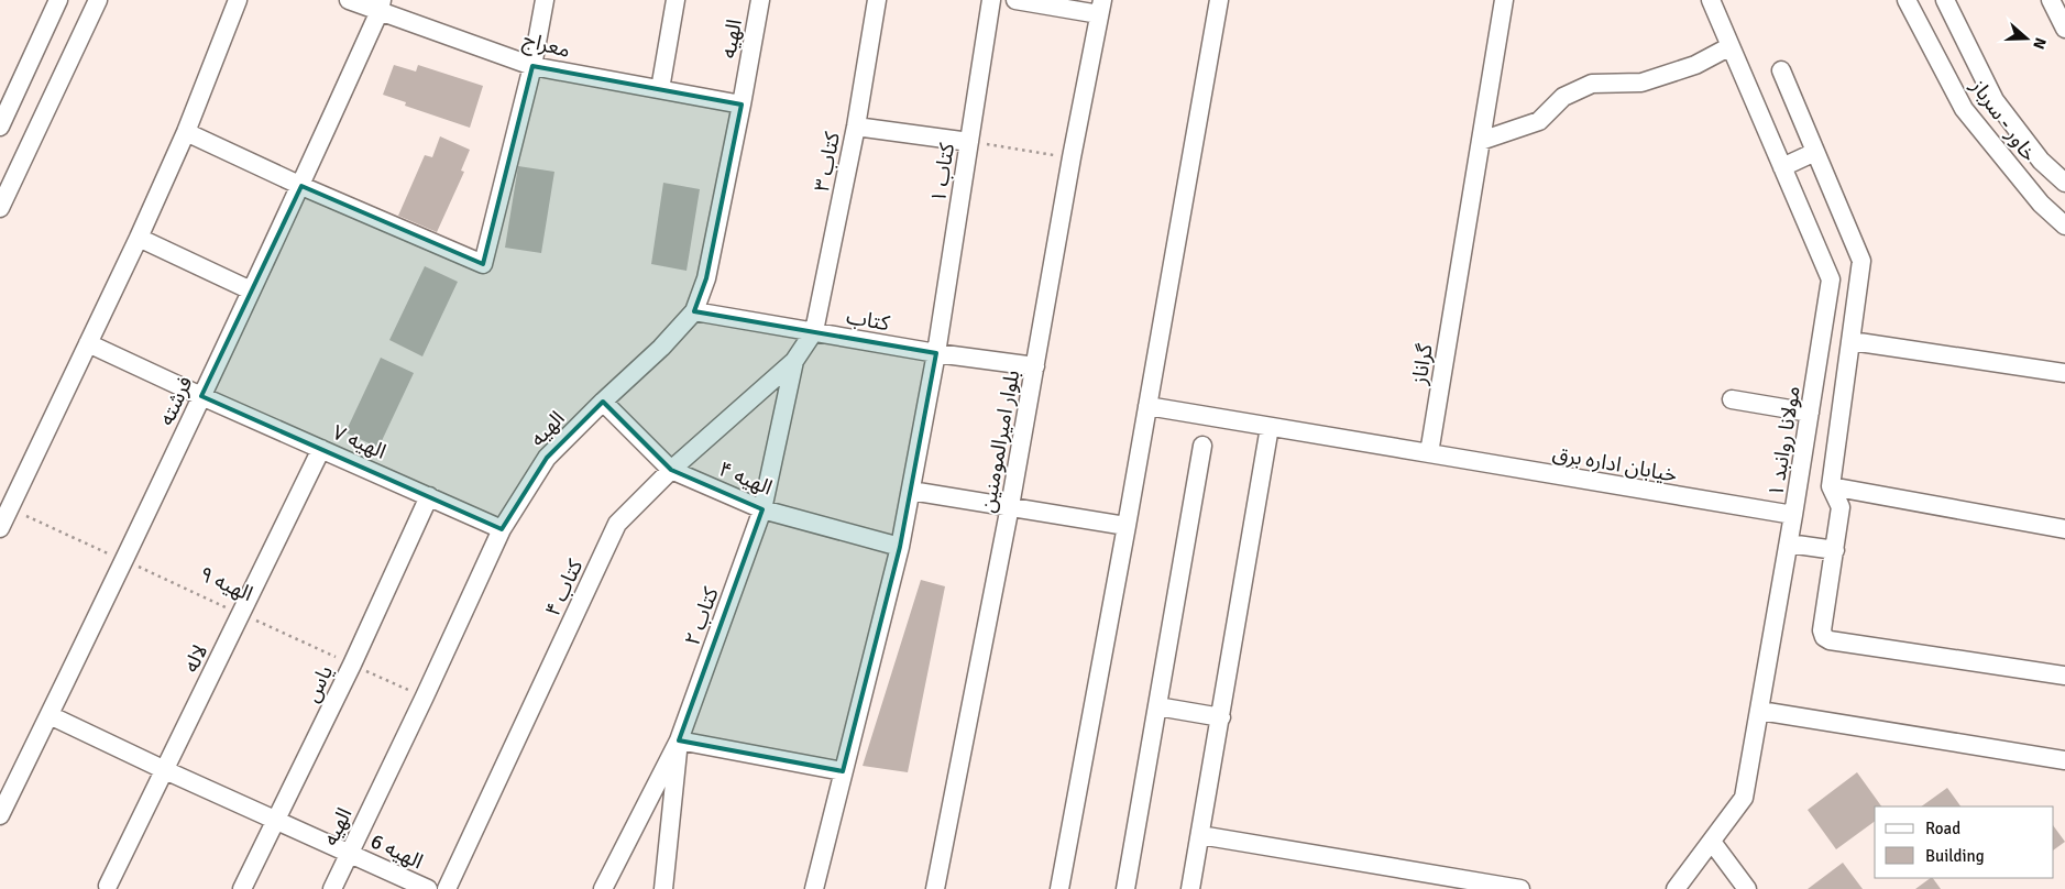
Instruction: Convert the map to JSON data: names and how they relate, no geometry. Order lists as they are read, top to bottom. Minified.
{"streets":{"street":["الهیه","معراج","خاور - سرباز","کتاب ۳","کتاب ۱","کتاب","گراناز","فرشته","الهیه ۷","بلوار امیرالمومنین","مولانا روانبد ۱","خیابان اداره برق","الهیه ۴","کتاب ۴","کتاب ۲","لاله","یاس","الهیه 6"],"path":["الهیه ۹"]},"crossings":[["الهیه","معراج"],["الهیه","کتاب"],["الهیه","الهیه ۷"],["الهیه","الهیه ۴"],["الهیه","الهیه ۹"],["الهیه","الهیه 6"],["معراج","فرشته"],["کتاب ۳","کتاب"],["کتاب ۱","کتاب"],["کتاب ۱","الهیه ۴"],["کتاب","بلوار امیرالمومنین"],["گراناز","خیابان اداره برق"],["فرشته","الهیه ۷"],["فرشته","الهیه ۹"],["الهیه ۷","لاله"],["الهیه ۷","یاس"],["مولانا روانبد ۱","خیابان اداره برق"],["الهیه ۴","کتاب ۴"],["الهیه ۴","کتاب ۲"],["الهیه ۹","لاله"],["الهیه ۹","یاس"],["کتاب ۴","کتاب ۲"]],"legend":["Road","Building"],"north":"right"}
